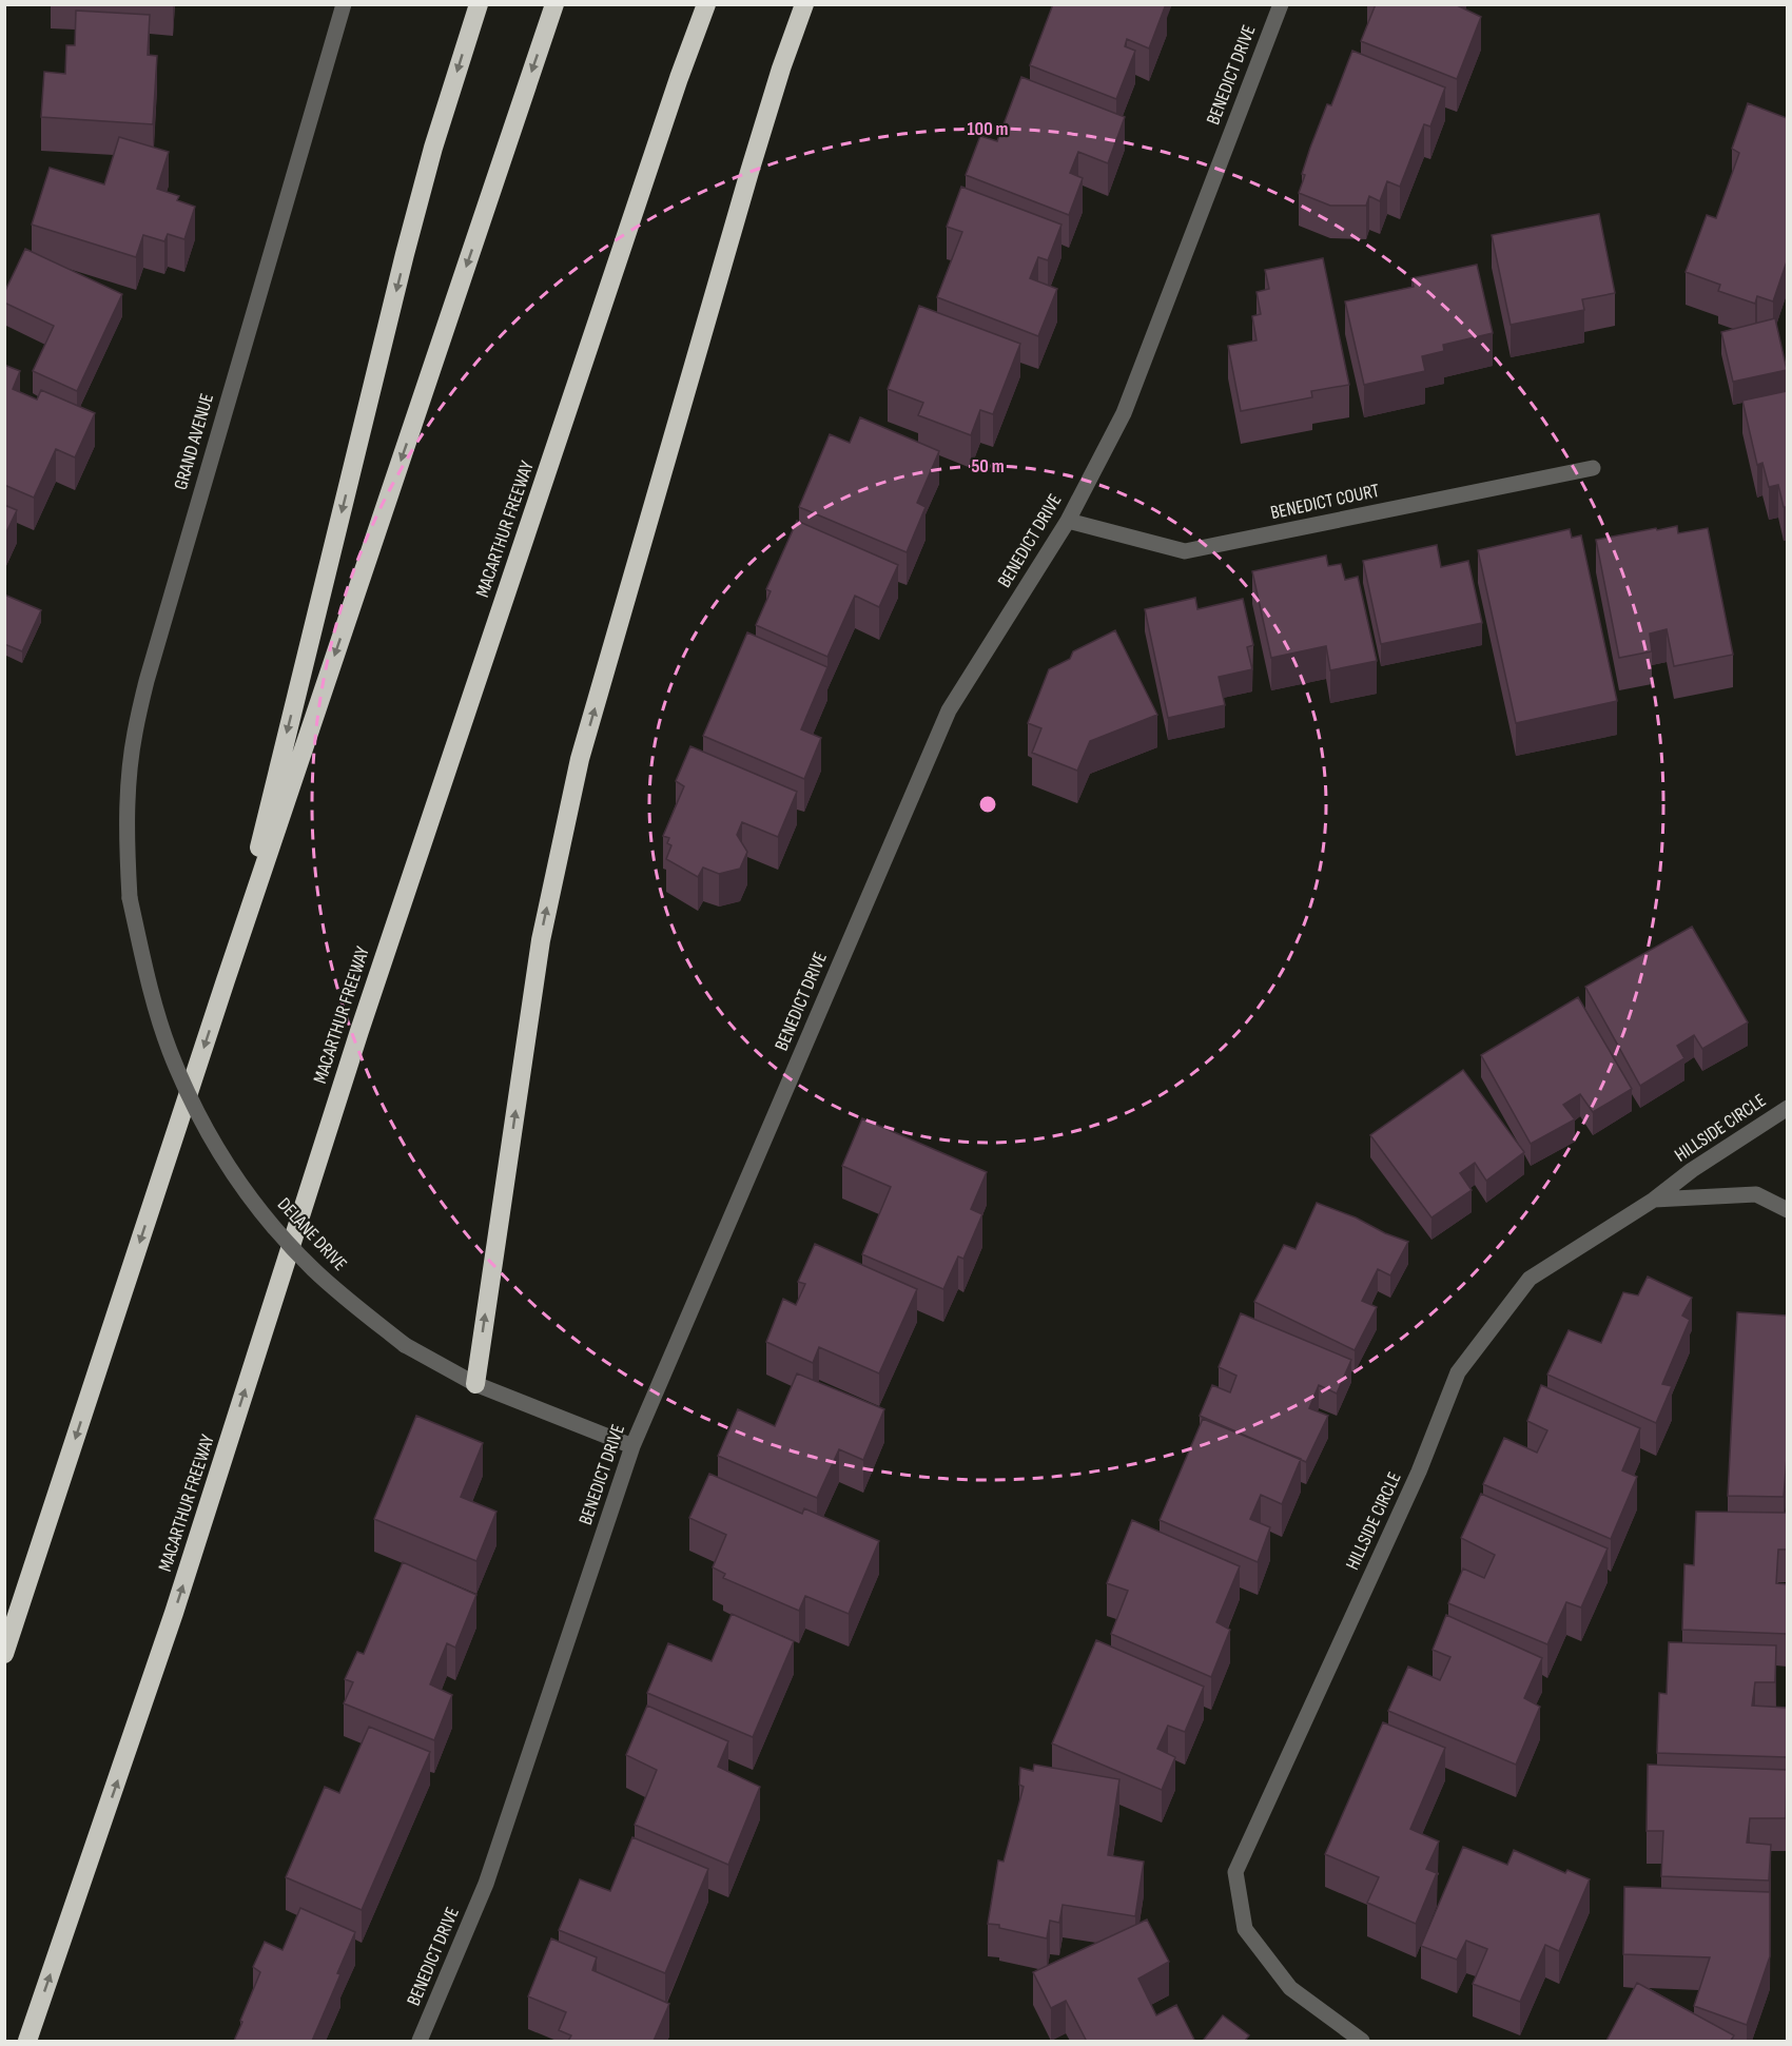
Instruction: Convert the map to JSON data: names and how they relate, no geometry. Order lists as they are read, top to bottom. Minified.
{"streets":{"highway":["MACARTHUR FREEWAY"],"street":["BENEDICT DRIVE","GRAND AVENUE","BENEDICT COURT","HILLSIDE CIRCLE","DELANE DRIVE"]},"crossings":[["BENEDICT DRIVE","BENEDICT COURT"],["BENEDICT DRIVE","DELANE DRIVE"],["GRAND AVENUE","DELANE DRIVE"]],"rings":["100 m","50 m"]}
